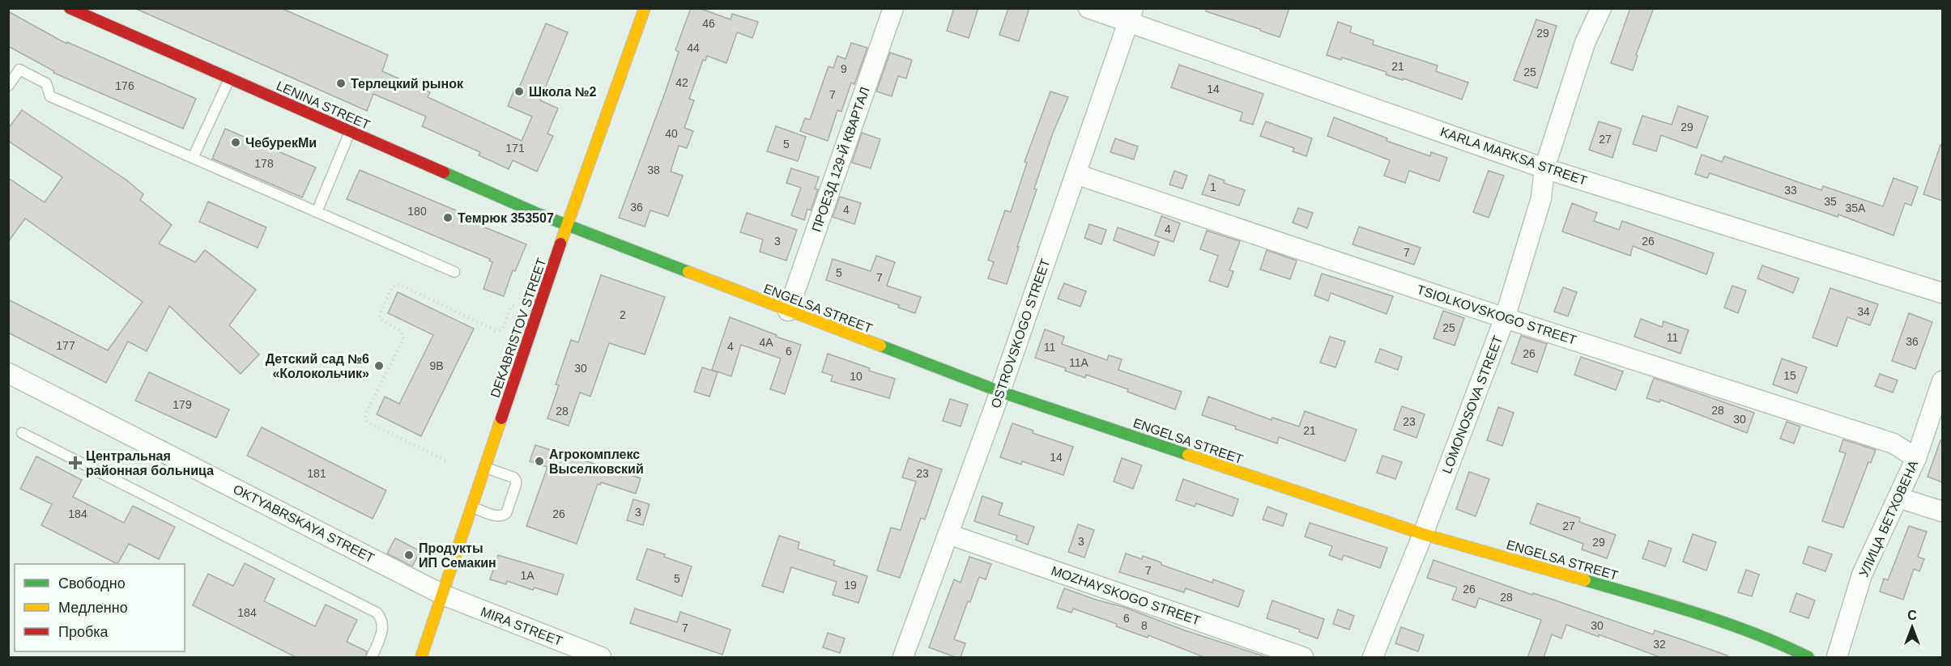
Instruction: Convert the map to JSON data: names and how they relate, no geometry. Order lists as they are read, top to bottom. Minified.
{"streets":{"street":["LENINA STREET","KARLA MARKSA STREET","ПРОЕЗД 129-Й КВАРТАЛ","ENGELSA STREET","TSIOLKOVSKOGO STREET","DEKABRISTOV STREET","OSTROVSKOGO STREET","LOMONOSOVA STREET","УЛИЦА БЕТХОВЕНА","OKTYABRSKAYA STREET","MOZHAYSKOGO STREET","MIRA STREET"]},"crossings":[["LENINA STREET","ENGELSA STREET"],["LENINA STREET","DEKABRISTOV STREET"],["KARLA MARKSA STREET","OSTROVSKOGO STREET"],["KARLA MARKSA STREET","LOMONOSOVA STREET"],["ПРОЕЗД 129-Й КВАРТАЛ","ENGELSA STREET"],["ENGELSA STREET","DEKABRISTOV STREET"],["ENGELSA STREET","OSTROVSKOGO STREET"],["ENGELSA STREET","LOMONOSOVA STREET"],["TSIOLKOVSKOGO STREET","OSTROVSKOGO STREET"],["TSIOLKOVSKOGO STREET","LOMONOSOVA STREET"],["TSIOLKOVSKOGO STREET","УЛИЦА БЕТХОВЕНА"],["DEKABRISTOV STREET","OKTYABRSKAYA STREET"],["DEKABRISTOV STREET","MIRA STREET"],["OSTROVSKOGO STREET","MOZHAYSKOGO STREET"],["OKTYABRSKAYA STREET","MIRA STREET"]],"places":{"other":["Терлецкий рынок","Школа №2","ЧебурекМи","Темрюк 353507","Детский сад №6 «Колокольчик»","Агрокомплекс Выселковский","Продукты ИП Семакин"],"health":["Центральная районная больница"]},"house_numbers":["46","29","44","21","9","25","42","176","14","7","29","40","27","5","171","178","38","1","33","35","36","35А","4","180","4","3","26","7","5","7","34","2","25","11","36","4А","177","4","11","6","26","11А","9В","30","15","10","179","28","28","30","23","21","14","181","23","3","184","26","27","3","29","7","1А","5","19","26","28","184","6","8","30","7","32"],"legend":["Свободно","Медленно","Пробка"],"north":"top"}
